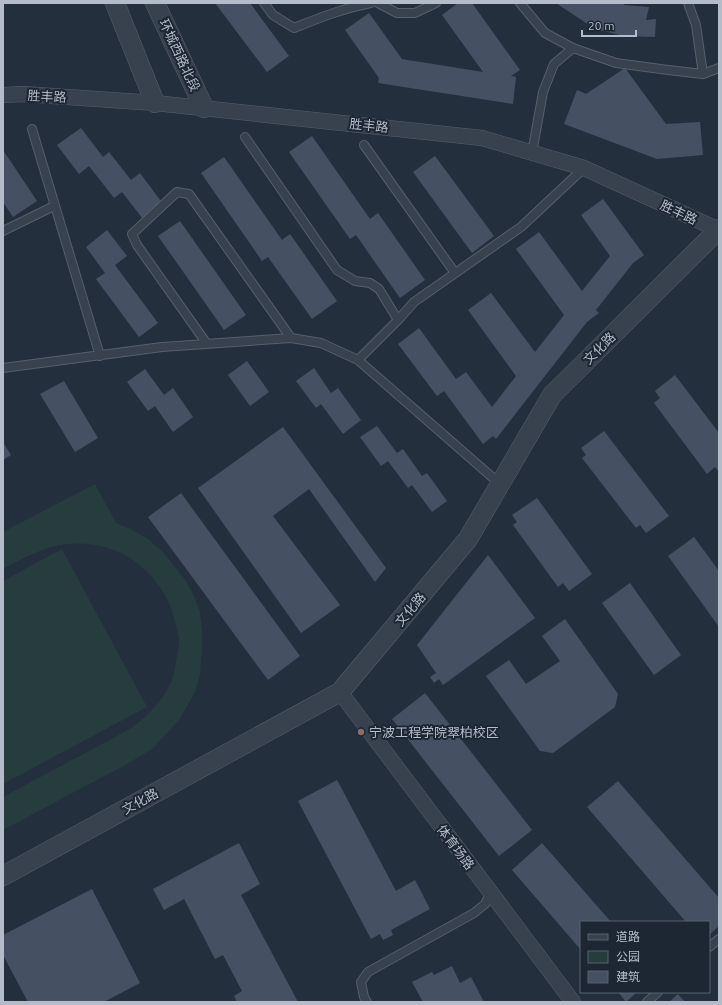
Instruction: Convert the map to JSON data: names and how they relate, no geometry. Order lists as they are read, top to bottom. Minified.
{"streets":{"street":["环城西路北段","胜丰路","文化路","体育场路"]},"crossings":[["环城西路北段","胜丰路"],["胜丰路","文化路"],["文化路","体育场路"]],"places":["宁波工程学院翠柏校区"],"legend":["道路","公园","建筑"],"scale_bar":"20 m"}
